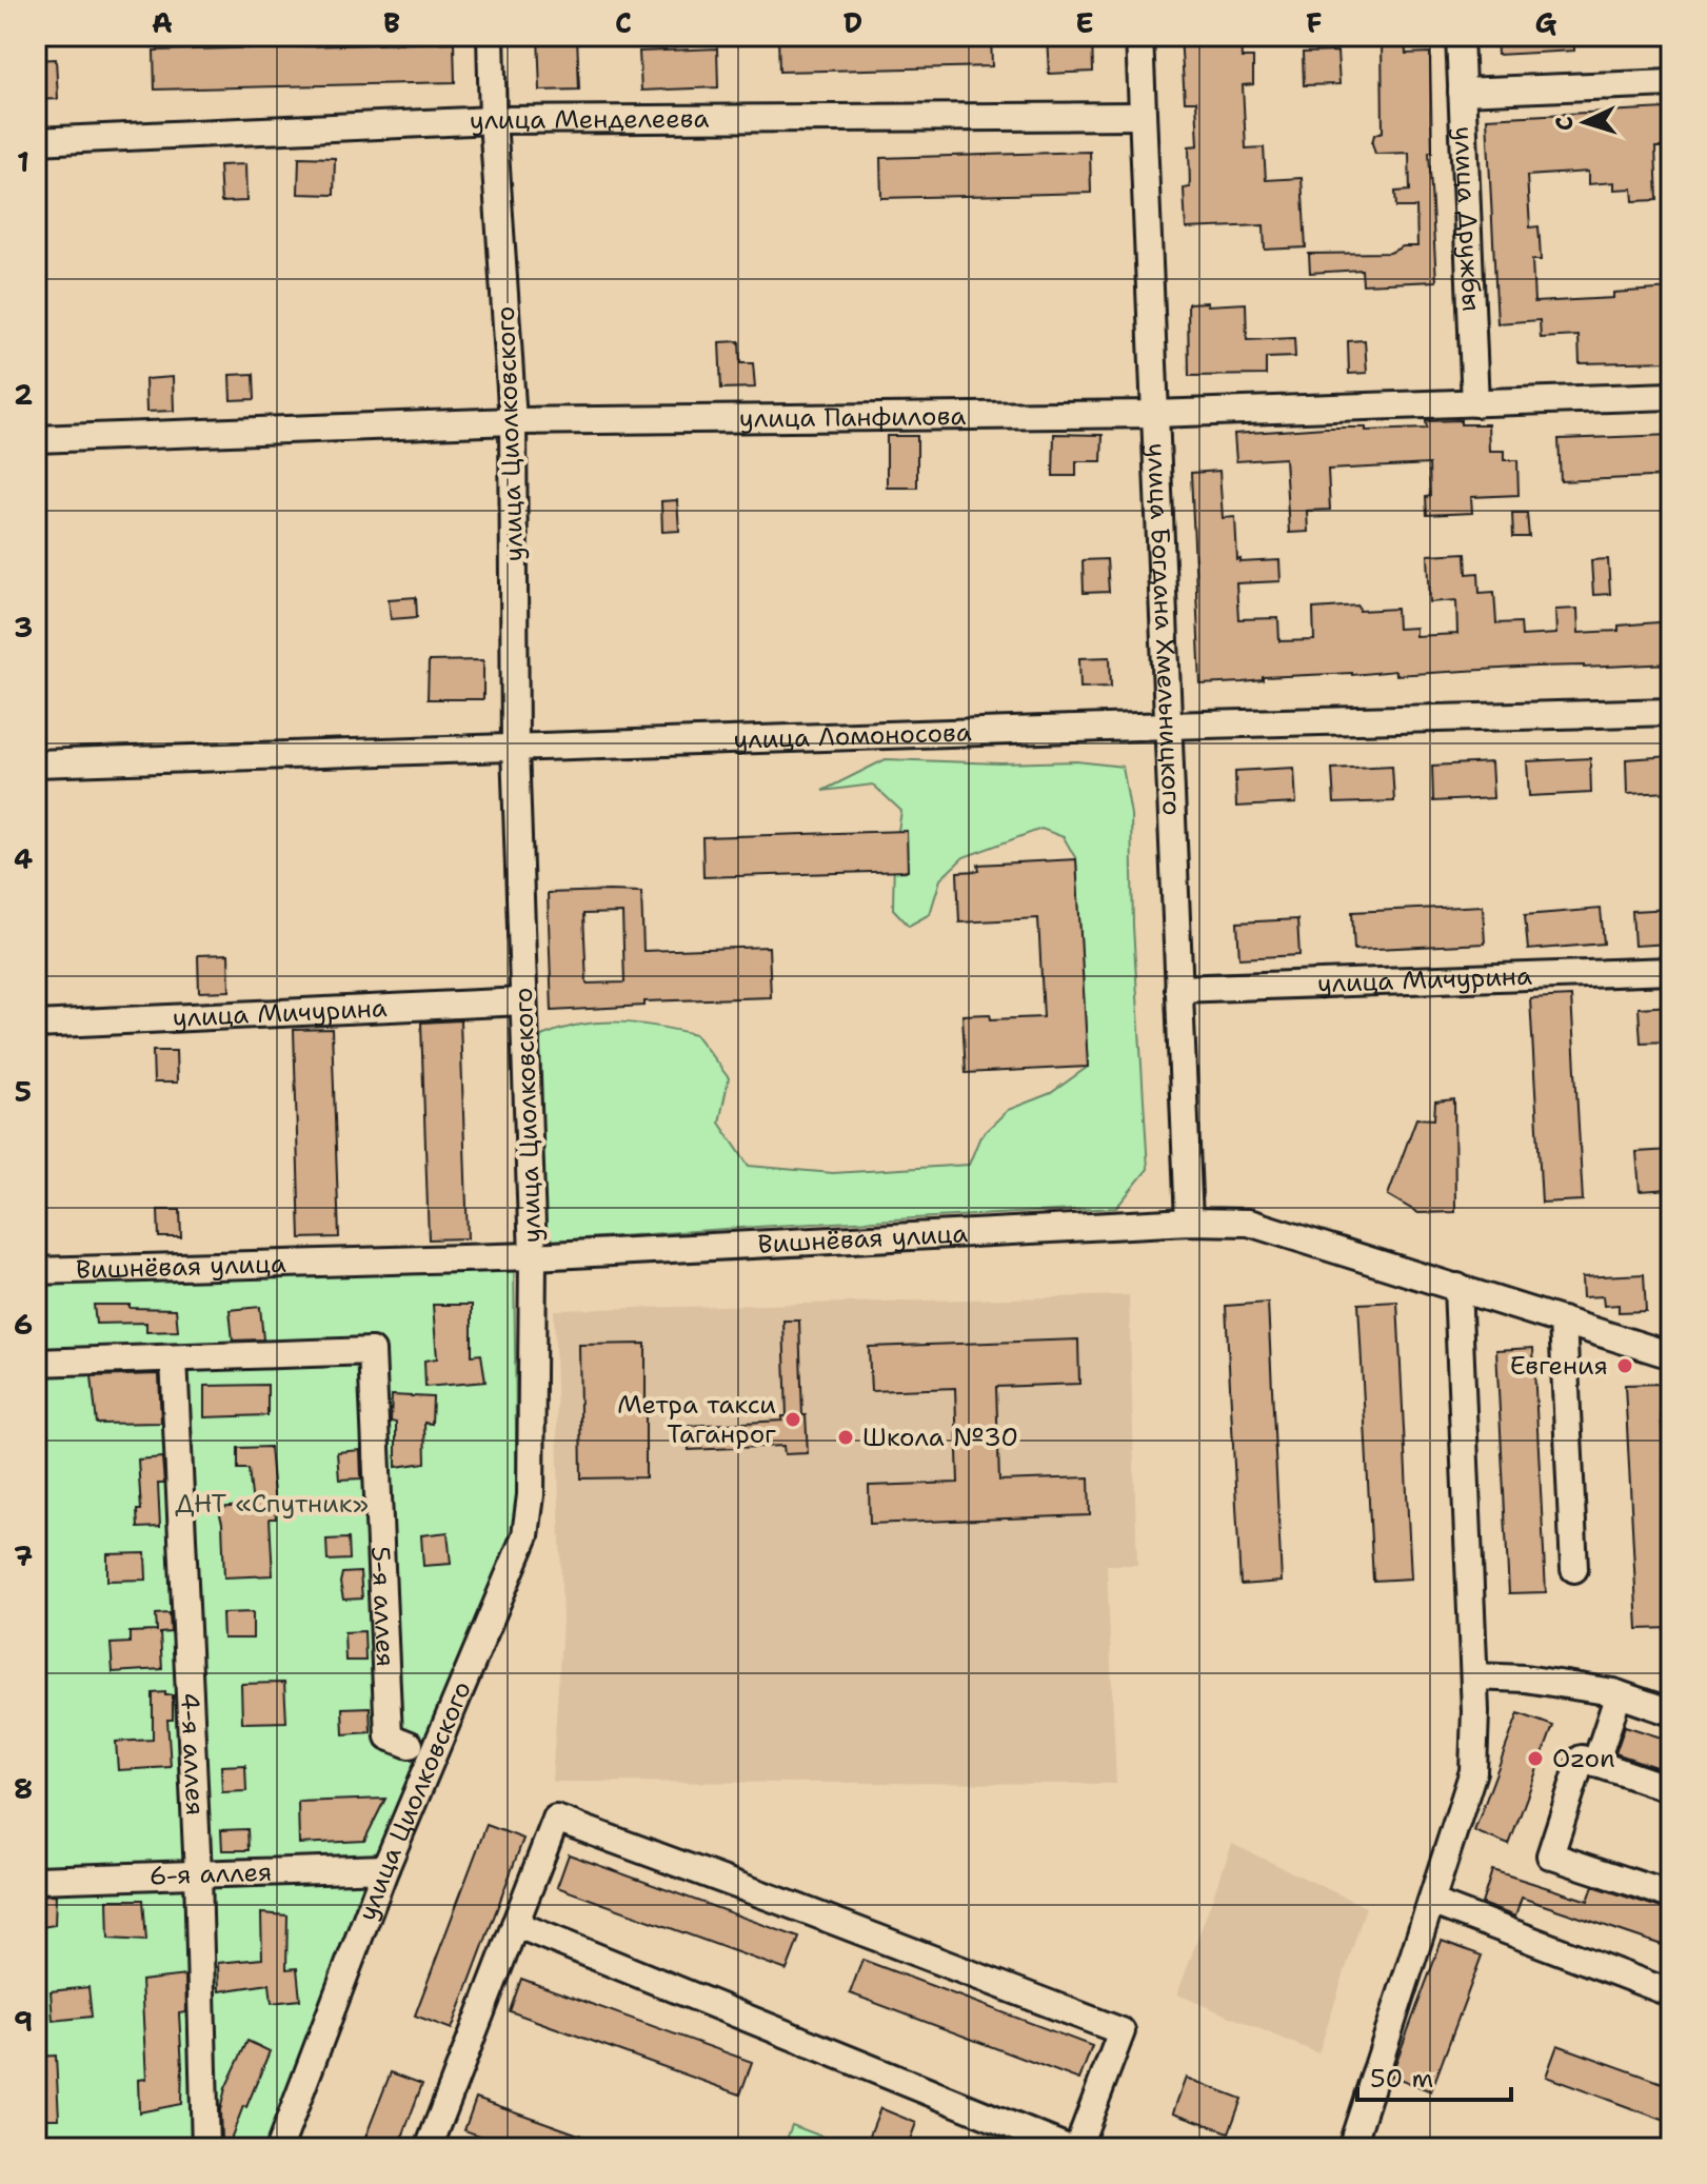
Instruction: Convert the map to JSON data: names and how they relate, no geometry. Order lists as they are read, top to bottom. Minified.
{"streets":{"street":["улица Менделеева","улица Дружбы","улица Панфилова","улица Циолковского","улица Богдана Хмельницкого","улица Ломоносова","улица Мичурина","Вишнёвая улица","5-я аллея","4-я аллея","6-я аллея"]},"crossings":[["улица Менделеева","улица Циолковского"],["улица Менделеева","улица Богдана Хмельницкого"],["улица Дружбы","улица Панфилова"],["улица Панфилова","улица Циолковского"],["улица Панфилова","улица Богдана Хмельницкого"],["улица Циолковского","улица Ломоносова"],["улица Циолковского","улица Мичурина"],["улица Циолковского","Вишнёвая улица"],["улица Циолковского","6-я аллея"],["улица Богдана Хмельницкого","улица Ломоносова"],["улица Богдана Хмельницкого","улица Мичурина"],["улица Богдана Хмельницкого","Вишнёвая улица"],["5-я аллея","4-я аллея"],["4-я аллея","6-я аллея"]],"parks":["ДНТ «Спутник»"],"places":["Евгения","Метра такси Таганрог","Школа №30","Ozon"],"scale_bar":"50 m","north":"left","grid":{"columns":["A","B","C","D","E","F","G"],"rows":["1","2","3","4","5","6","7","8","9"]}}
